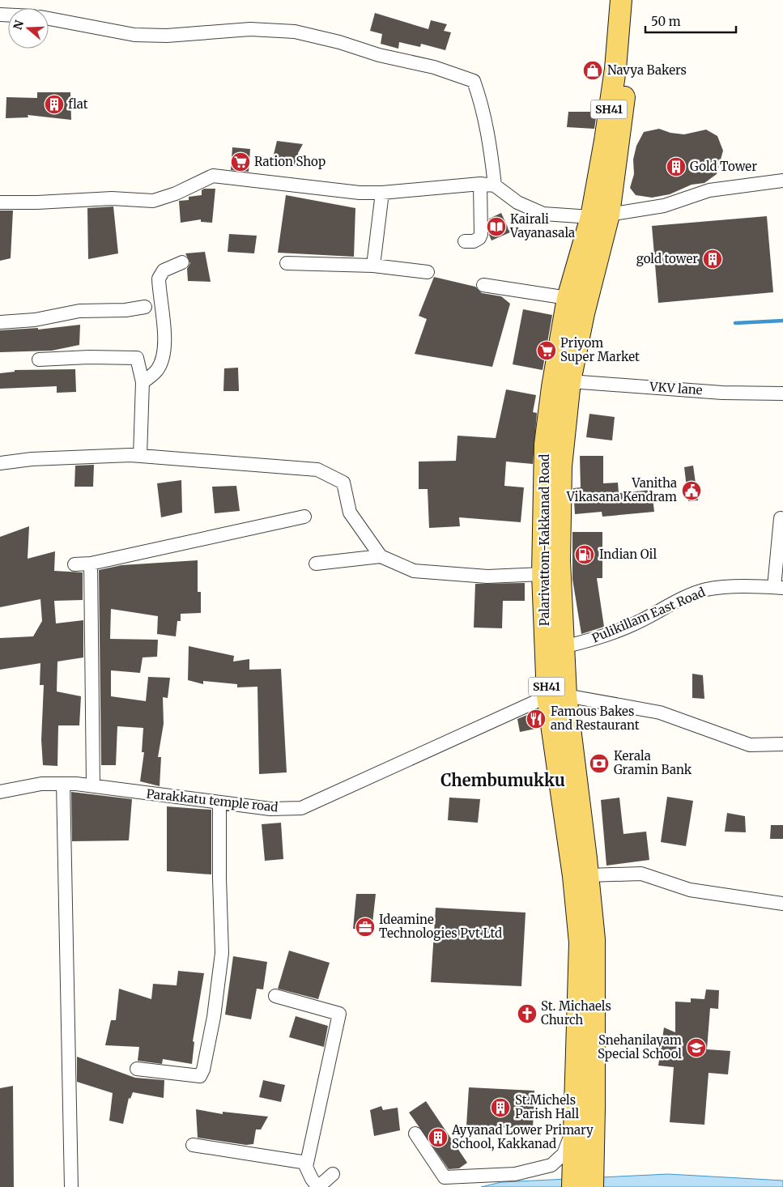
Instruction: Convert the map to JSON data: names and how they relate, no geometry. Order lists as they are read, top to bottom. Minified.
{"streets":{"main road":["SH41","Palarivattom-Kakkanad Road"],"street":["VKV lane","Pulikillam East Road","Parakkatu temple road"]},"crossings":[["Palarivattom-Kakkanad Road","Parakkatu temple road"]],"districts":["Chembumukku"],"places":{"shop":["Navya Bakers"],"building":["flat","Gold Tower","gold tower","St.Michels Parish Hall","Ayyanad Lower Primary School, Kakkanad"],"supermarket":["Ration Shop","Priyom Super Market"],"library":["Kairali Vayanasala"],"public building":["Vanitha Vikasana Kendram"],"fuel station":["Indian Oil"],"restaurant":["Famous Bakes and Restaurant"],"bank":["Kerala Gramin Bank"],"office":["Ideamine Technologies Pvt Ltd"],"church":["St. Michaels Church"],"school or university":["Snehanilayam Special School"]},"scale_bar":"50 m","north":"left"}
